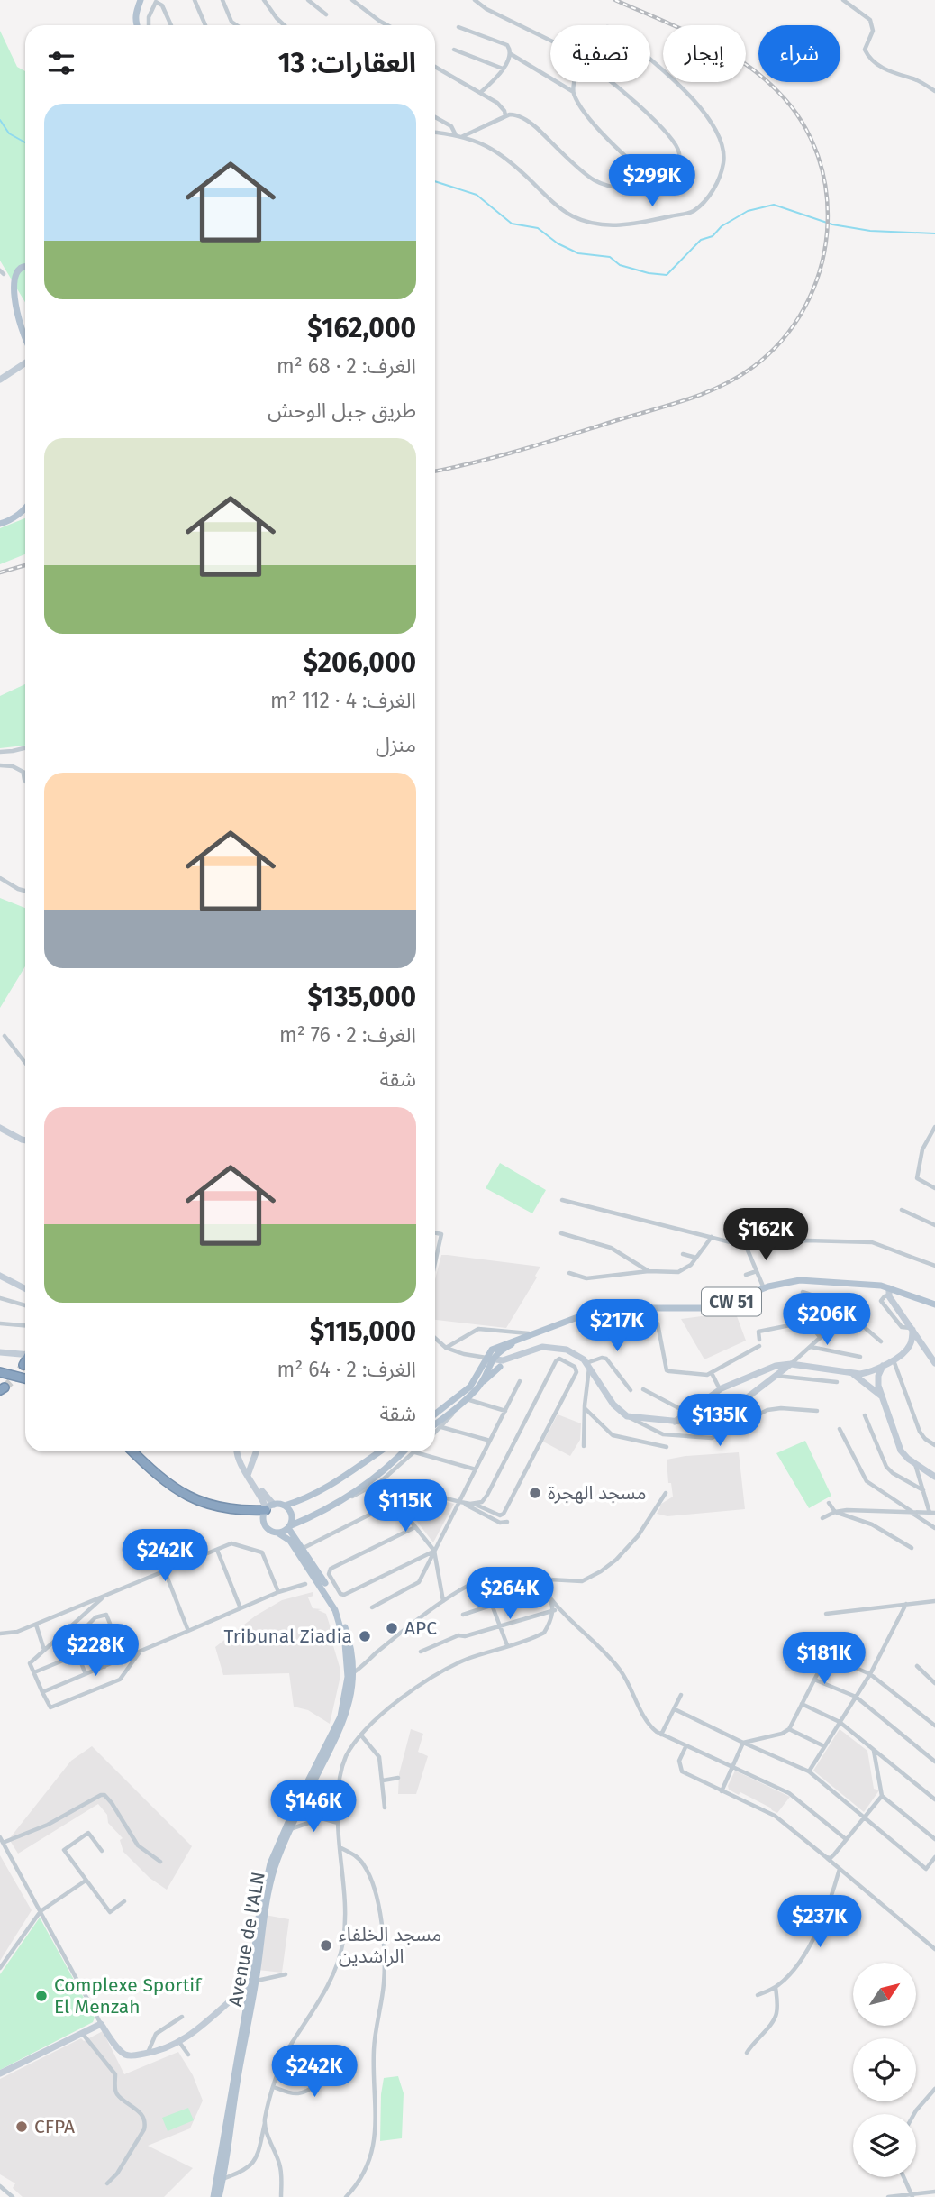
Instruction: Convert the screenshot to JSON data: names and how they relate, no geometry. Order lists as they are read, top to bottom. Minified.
{"streets":{"main road":["CW 51"]},"places":["مسجد الهجرة","APC","Tribunal Ziadia","مسجد الخلفاء الراشدين","Complexe Sportif El Menzah","CFPA"],"north":"top right","page":{"chip":["شراء","إيجار","تصفية"],"heading":"العقارات: 13","list":[{"name":"$162,000","note":"الغرف: 2 · 68 m² · طريق جبل الوحش"},{"name":"$206,000","note":"الغرف: 4 · 112 m² · منزل"},{"name":"$135,000","note":"الغرف: 2 · 76 m² · شقة"},{"name":"$115,000","note":"الغرف: 2 · 64 m² · شقة"}],"price":["$299K","$162K","$206K","$217K","$135K","$115K","$242K","$264K","$228K","$181K","$146K","$237K","$242K"]}}
